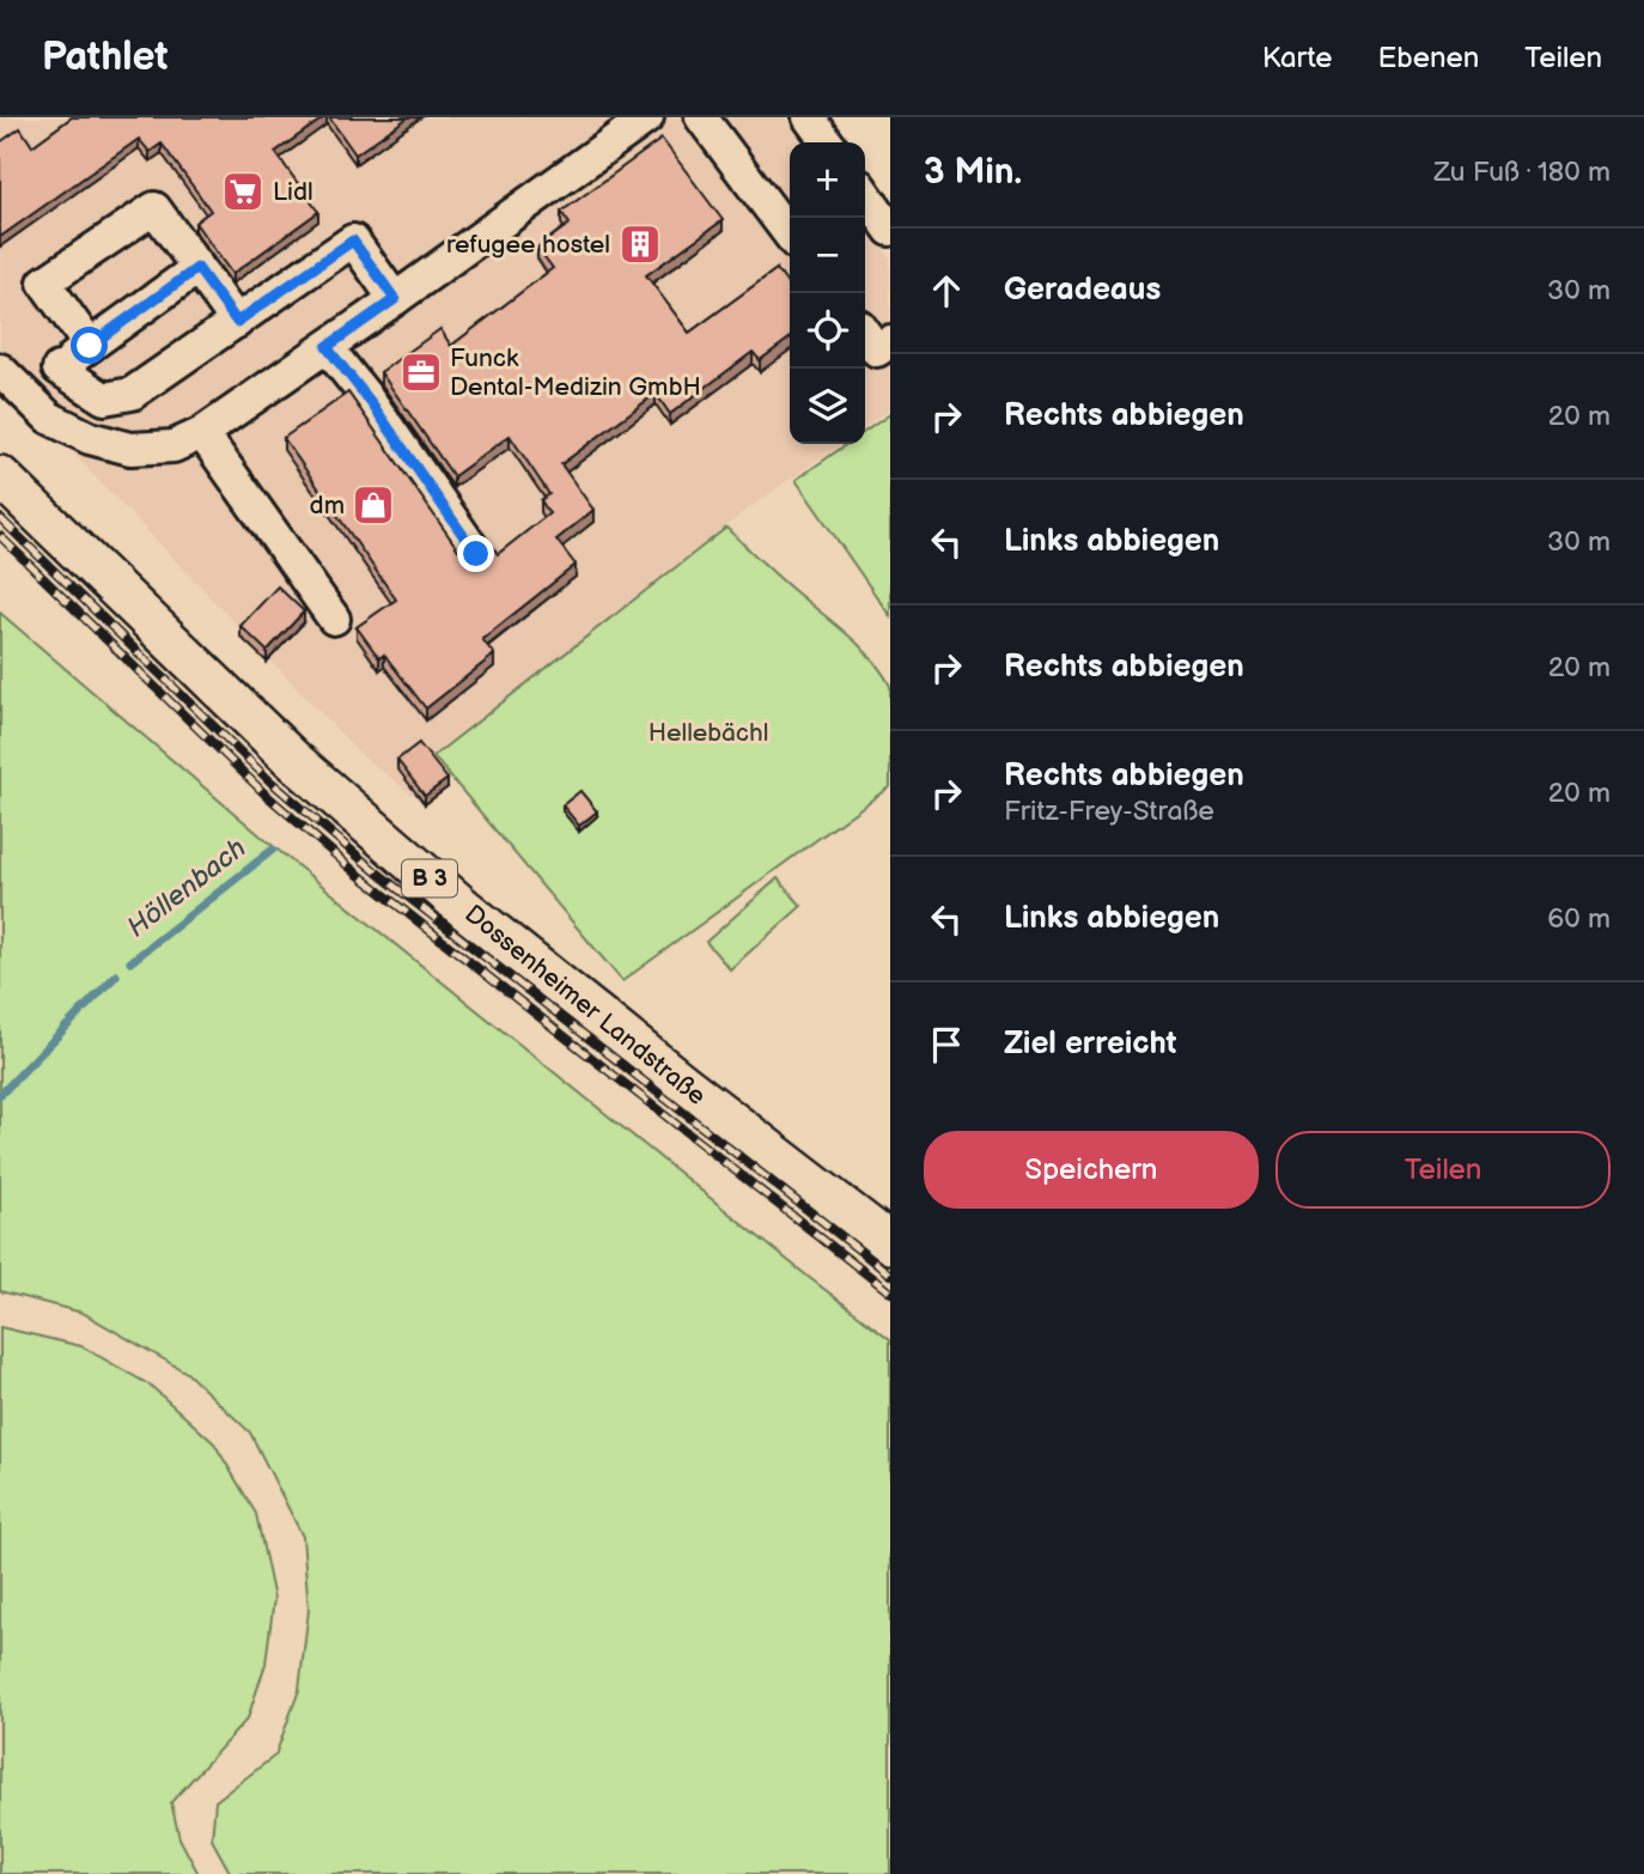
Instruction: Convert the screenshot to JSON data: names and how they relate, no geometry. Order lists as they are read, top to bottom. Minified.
{"streets":{"main road":["B 3","Dossenheimer Landstraße"]},"water":["Höllenbach"],"parks":["Hellebächl"],"places":{"supermarket":["Lidl"],"building":["refugee hostel"],"office":["Funck Dental-Medizin GmbH"],"shop":["dm"]},"page":{"header":"Pathlet","nav":["Karte","Ebenen","Teilen"],"heading":["3 Min.","Zu Fuß · 180 m"],"map_buttons":["+","−"],"list":[["Geradeaus","30 m"],["Rechts abbiegen","20 m"],["Links abbiegen","30 m"],["Rechts abbiegen","20 m"],["Rechts abbiegen","Fritz-Frey-Straße","20 m"],["Links abbiegen","60 m"],"Ziel erreicht"],"buttons":["Speichern","Teilen"]}}
